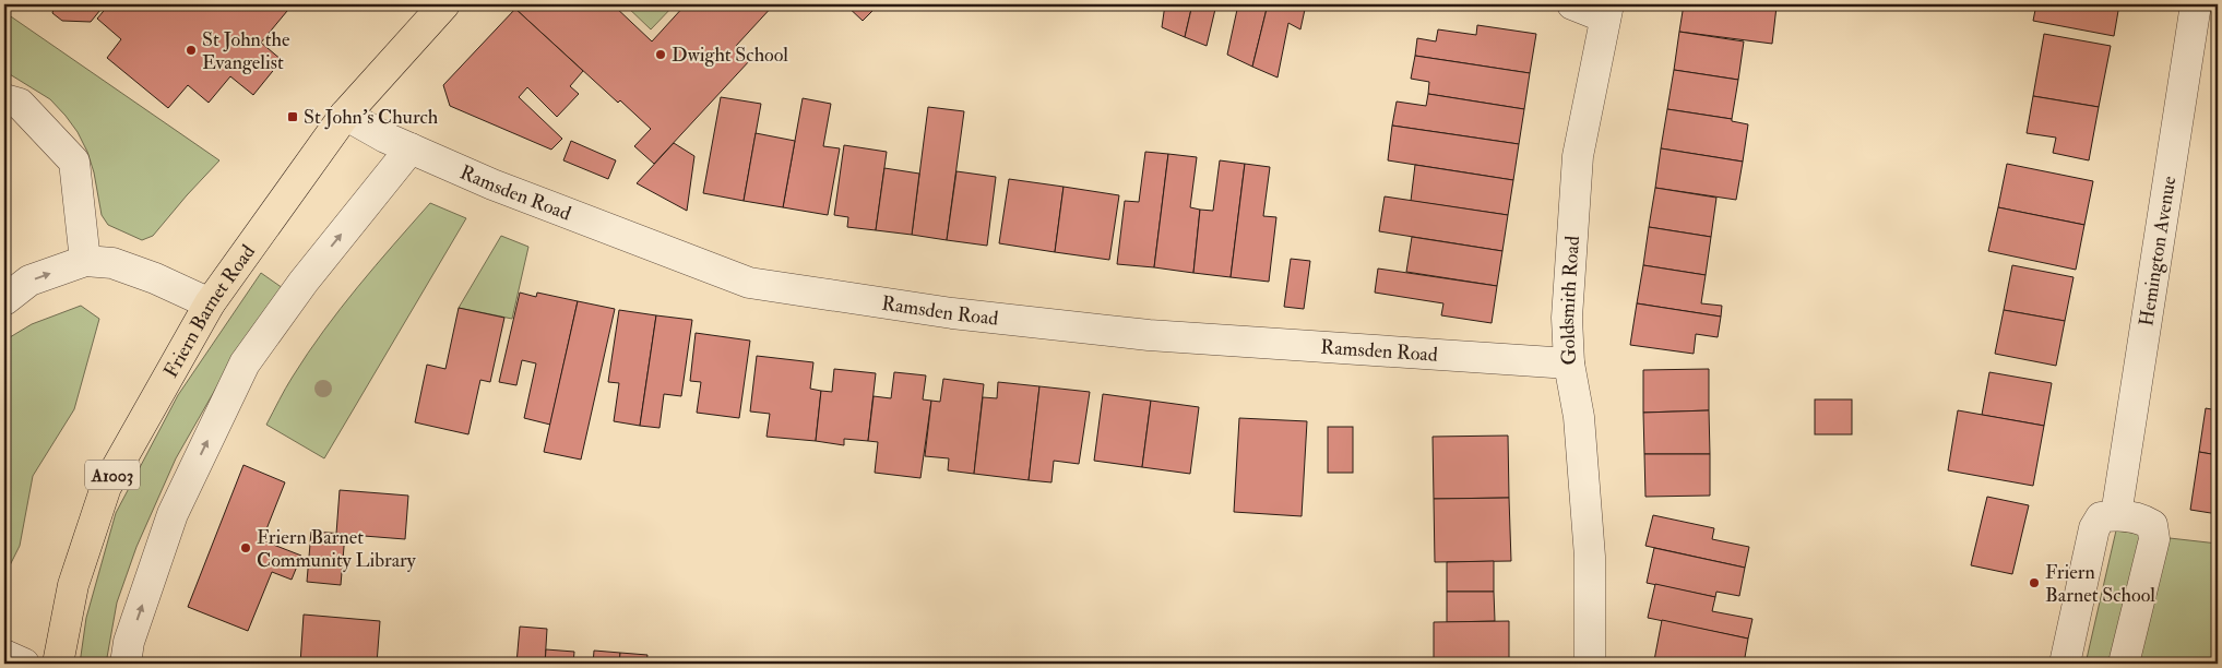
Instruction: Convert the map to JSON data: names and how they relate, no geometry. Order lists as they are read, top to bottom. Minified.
{"streets":{"main road":["Friern Barnet Road","A1003"],"street":["Ramsden Road","Hemington Avenue","Goldsmith Road"]},"crossings":[["Ramsden Road","Goldsmith Road"],["Ramsden Road","Friern Barnet Road"]],"places":{"other":["St John the Evangelist","Dwight School","Friern Barnet Community Library","Friern Barnet School"],"transit":["St John's Church"]}}
